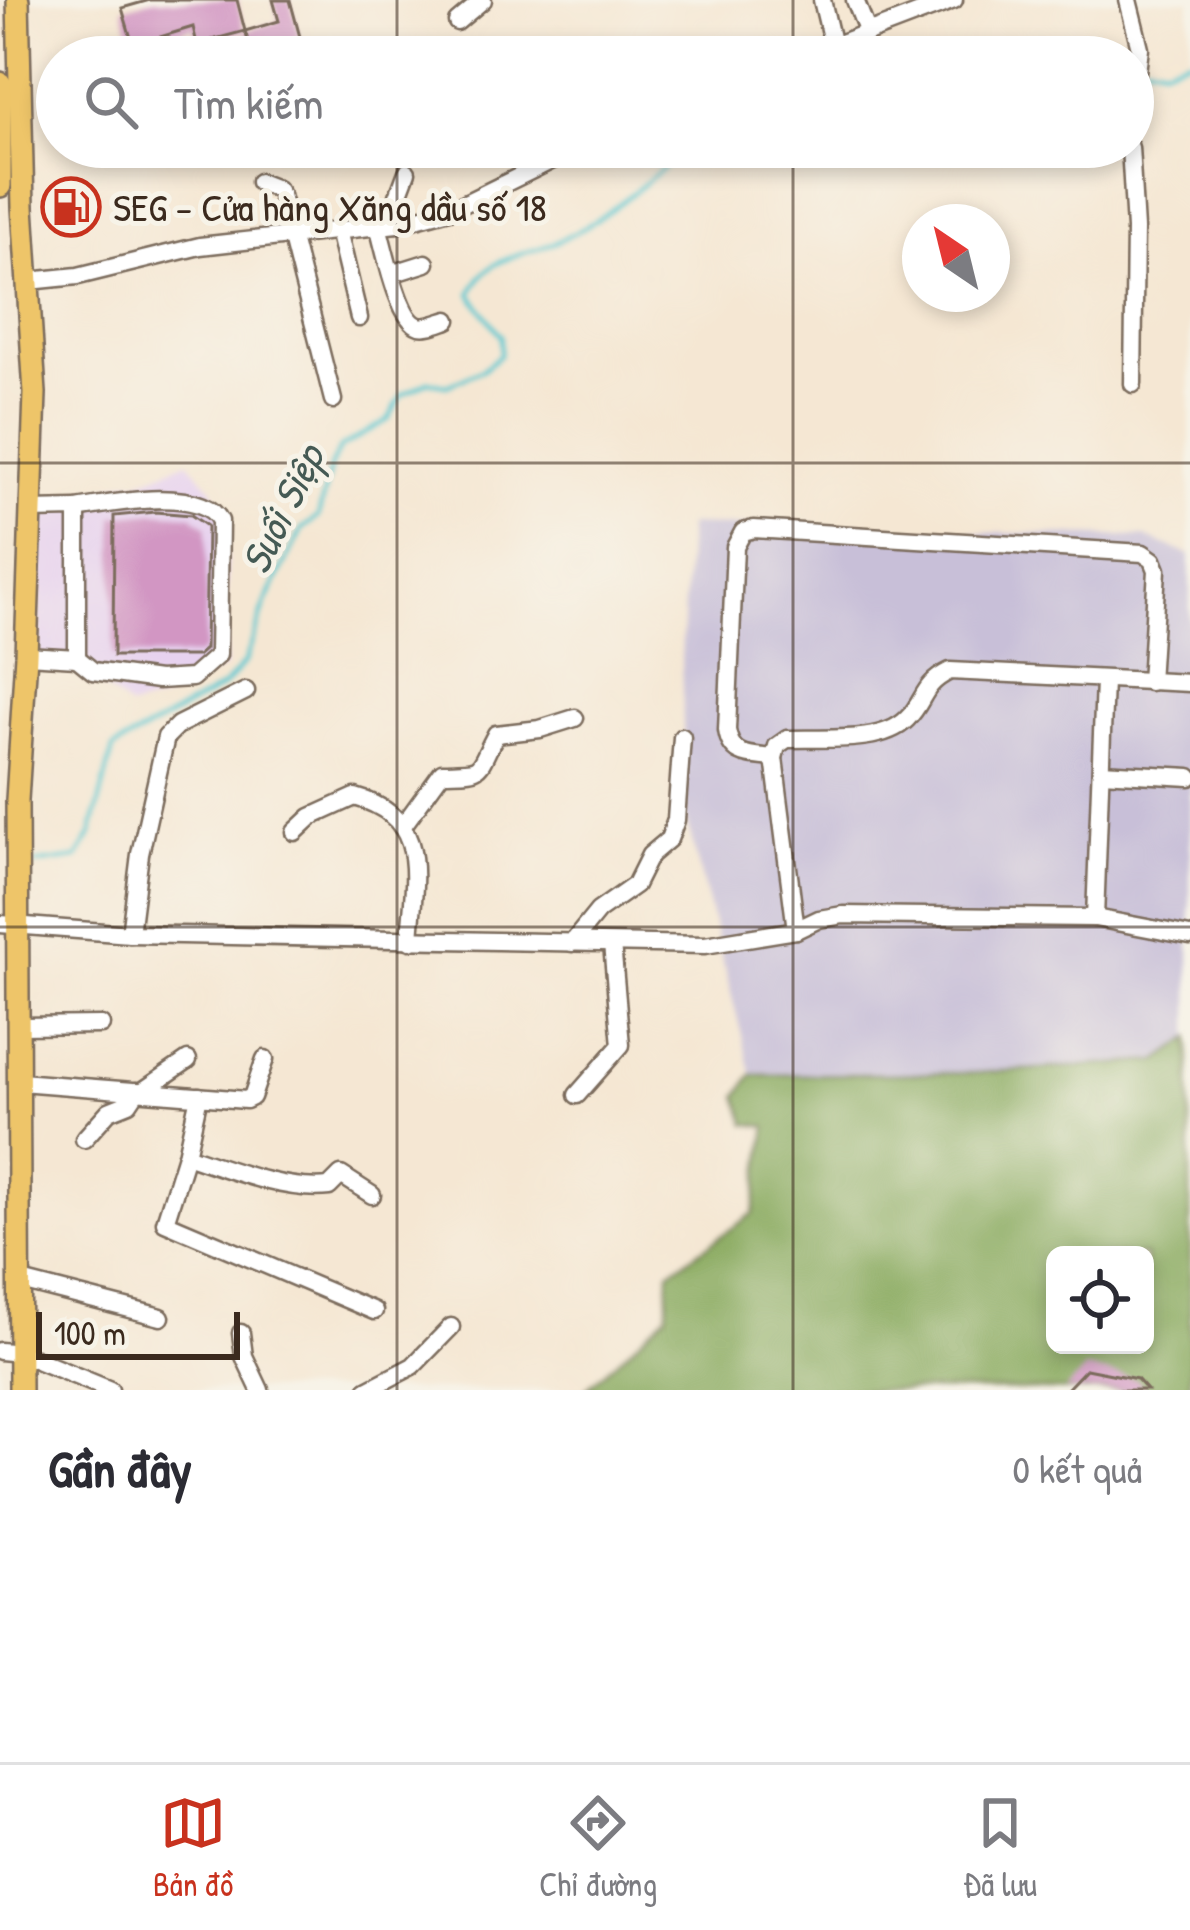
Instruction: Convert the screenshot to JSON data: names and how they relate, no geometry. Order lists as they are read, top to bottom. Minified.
{"water":["Suối Siệp"],"places":{"fuel station":["SEG – Cửa hàng Xăng dầu số 18"]},"scale_bar":"100 m","north":"top left","page":{"search":"Tìm kiếm","scale":"100 m","heading":["Gần đây","0 kết quả"],"nav":["Bản đồ","Chỉ đường","Đã lưu"]}}
